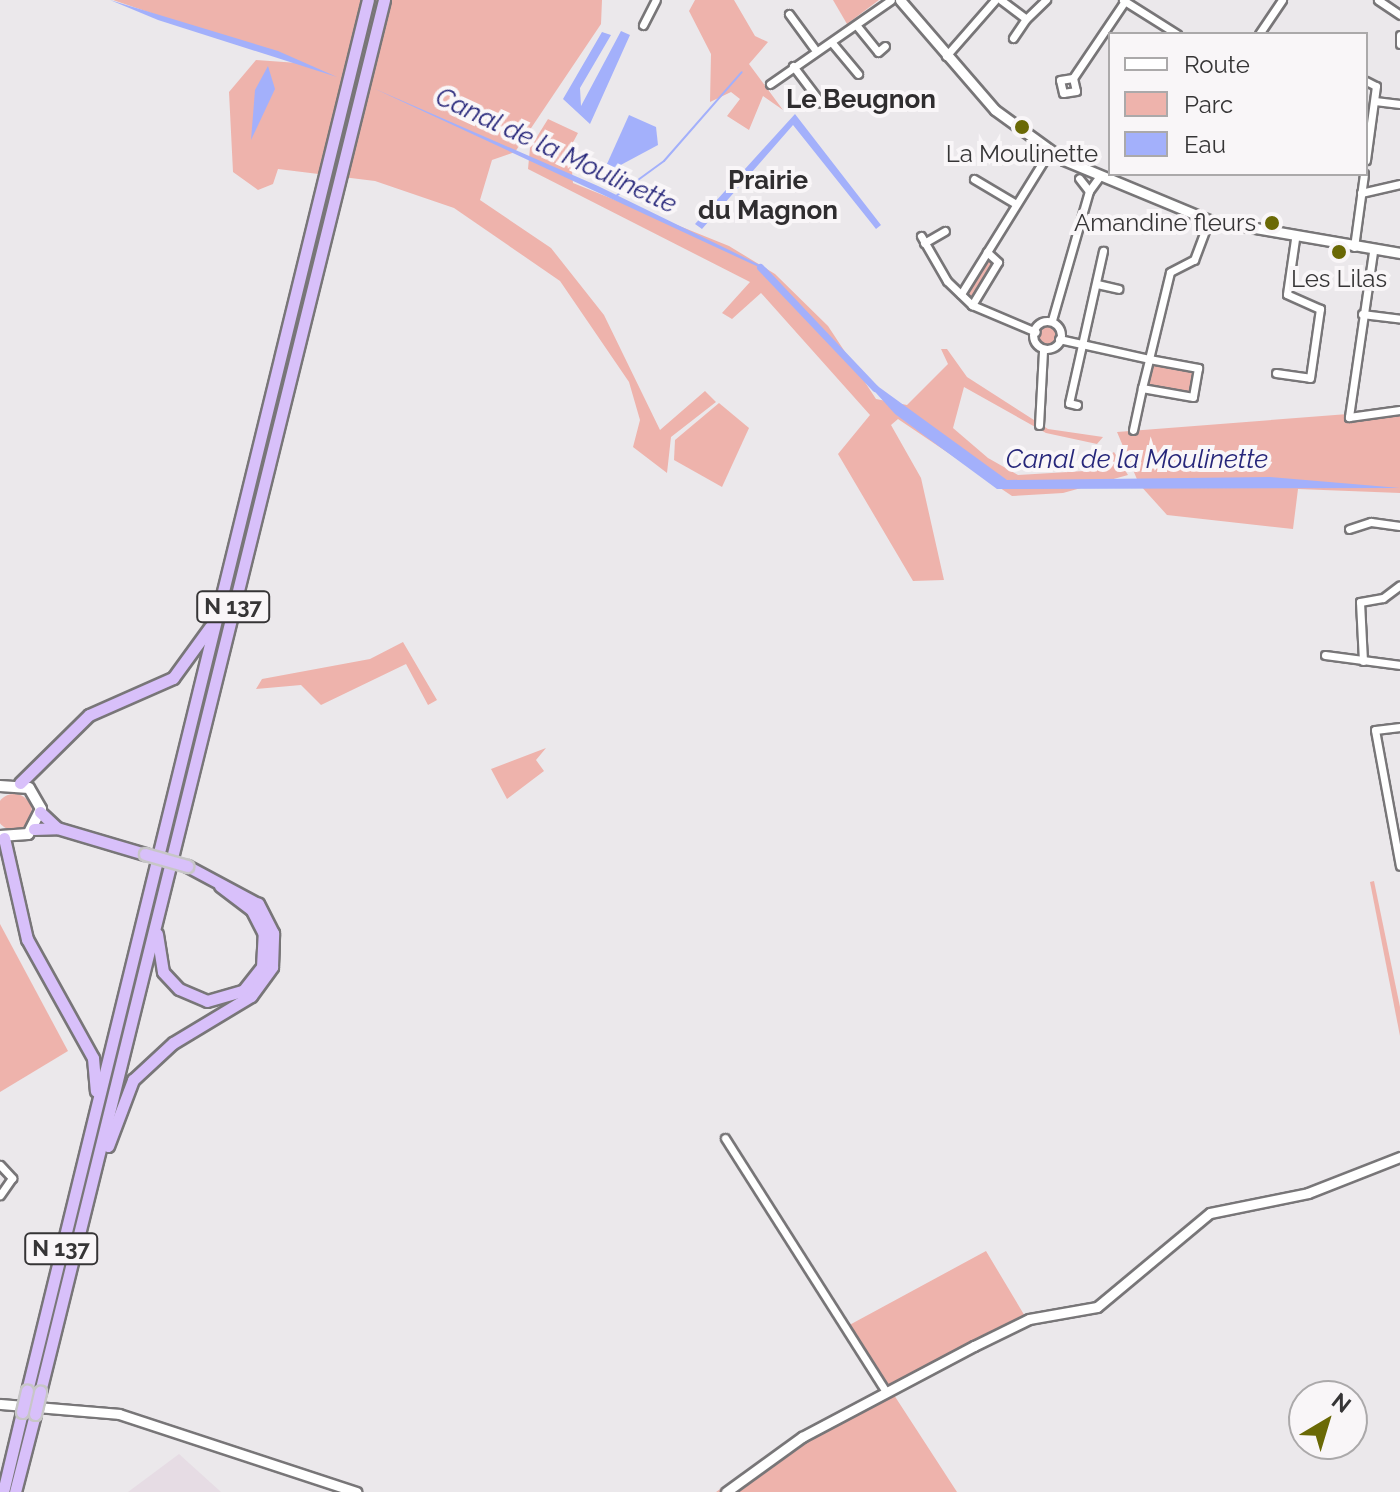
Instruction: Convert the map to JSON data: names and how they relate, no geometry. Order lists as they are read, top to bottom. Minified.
{"streets":{"highway":["N 137"]},"districts":["Le Beugnon","Prairie du Magnon"],"water":["Canal de la Moulinette"],"places":["La Moulinette","Amandine fleurs","Les Lilas"],"legend":["Route","Parc","Eau"],"north":"top right"}
